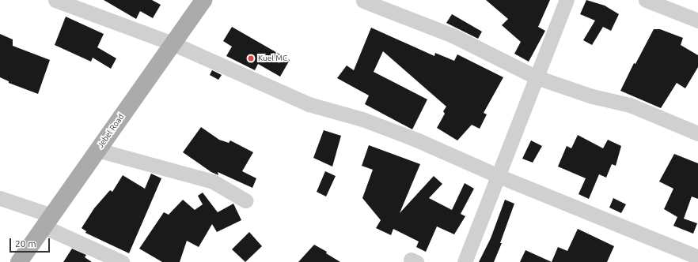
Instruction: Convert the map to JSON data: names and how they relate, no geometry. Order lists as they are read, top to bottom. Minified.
{"streets":{"main road":["Jebel Road"]},"places":["Kuel MC"],"scale_bar":"20 m"}
